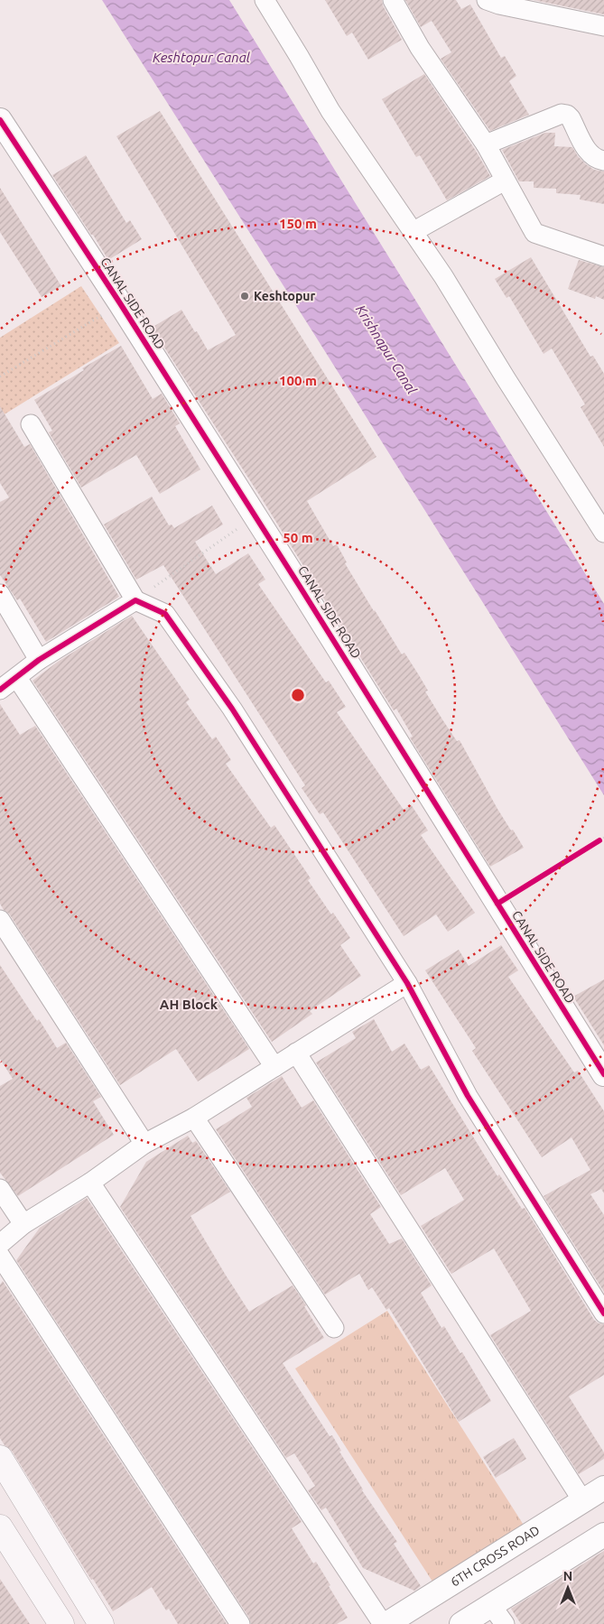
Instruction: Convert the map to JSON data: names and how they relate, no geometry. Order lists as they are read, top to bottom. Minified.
{"streets":{"street":["CANAL SIDE ROAD","6TH CROSS ROAD"]},"districts":["AH Block"],"water":["Keshtopur Canal","Krishnapur Canal"],"places":["Keshtopur"],"north":"top","rings":["150 m","100 m","50 m"]}
